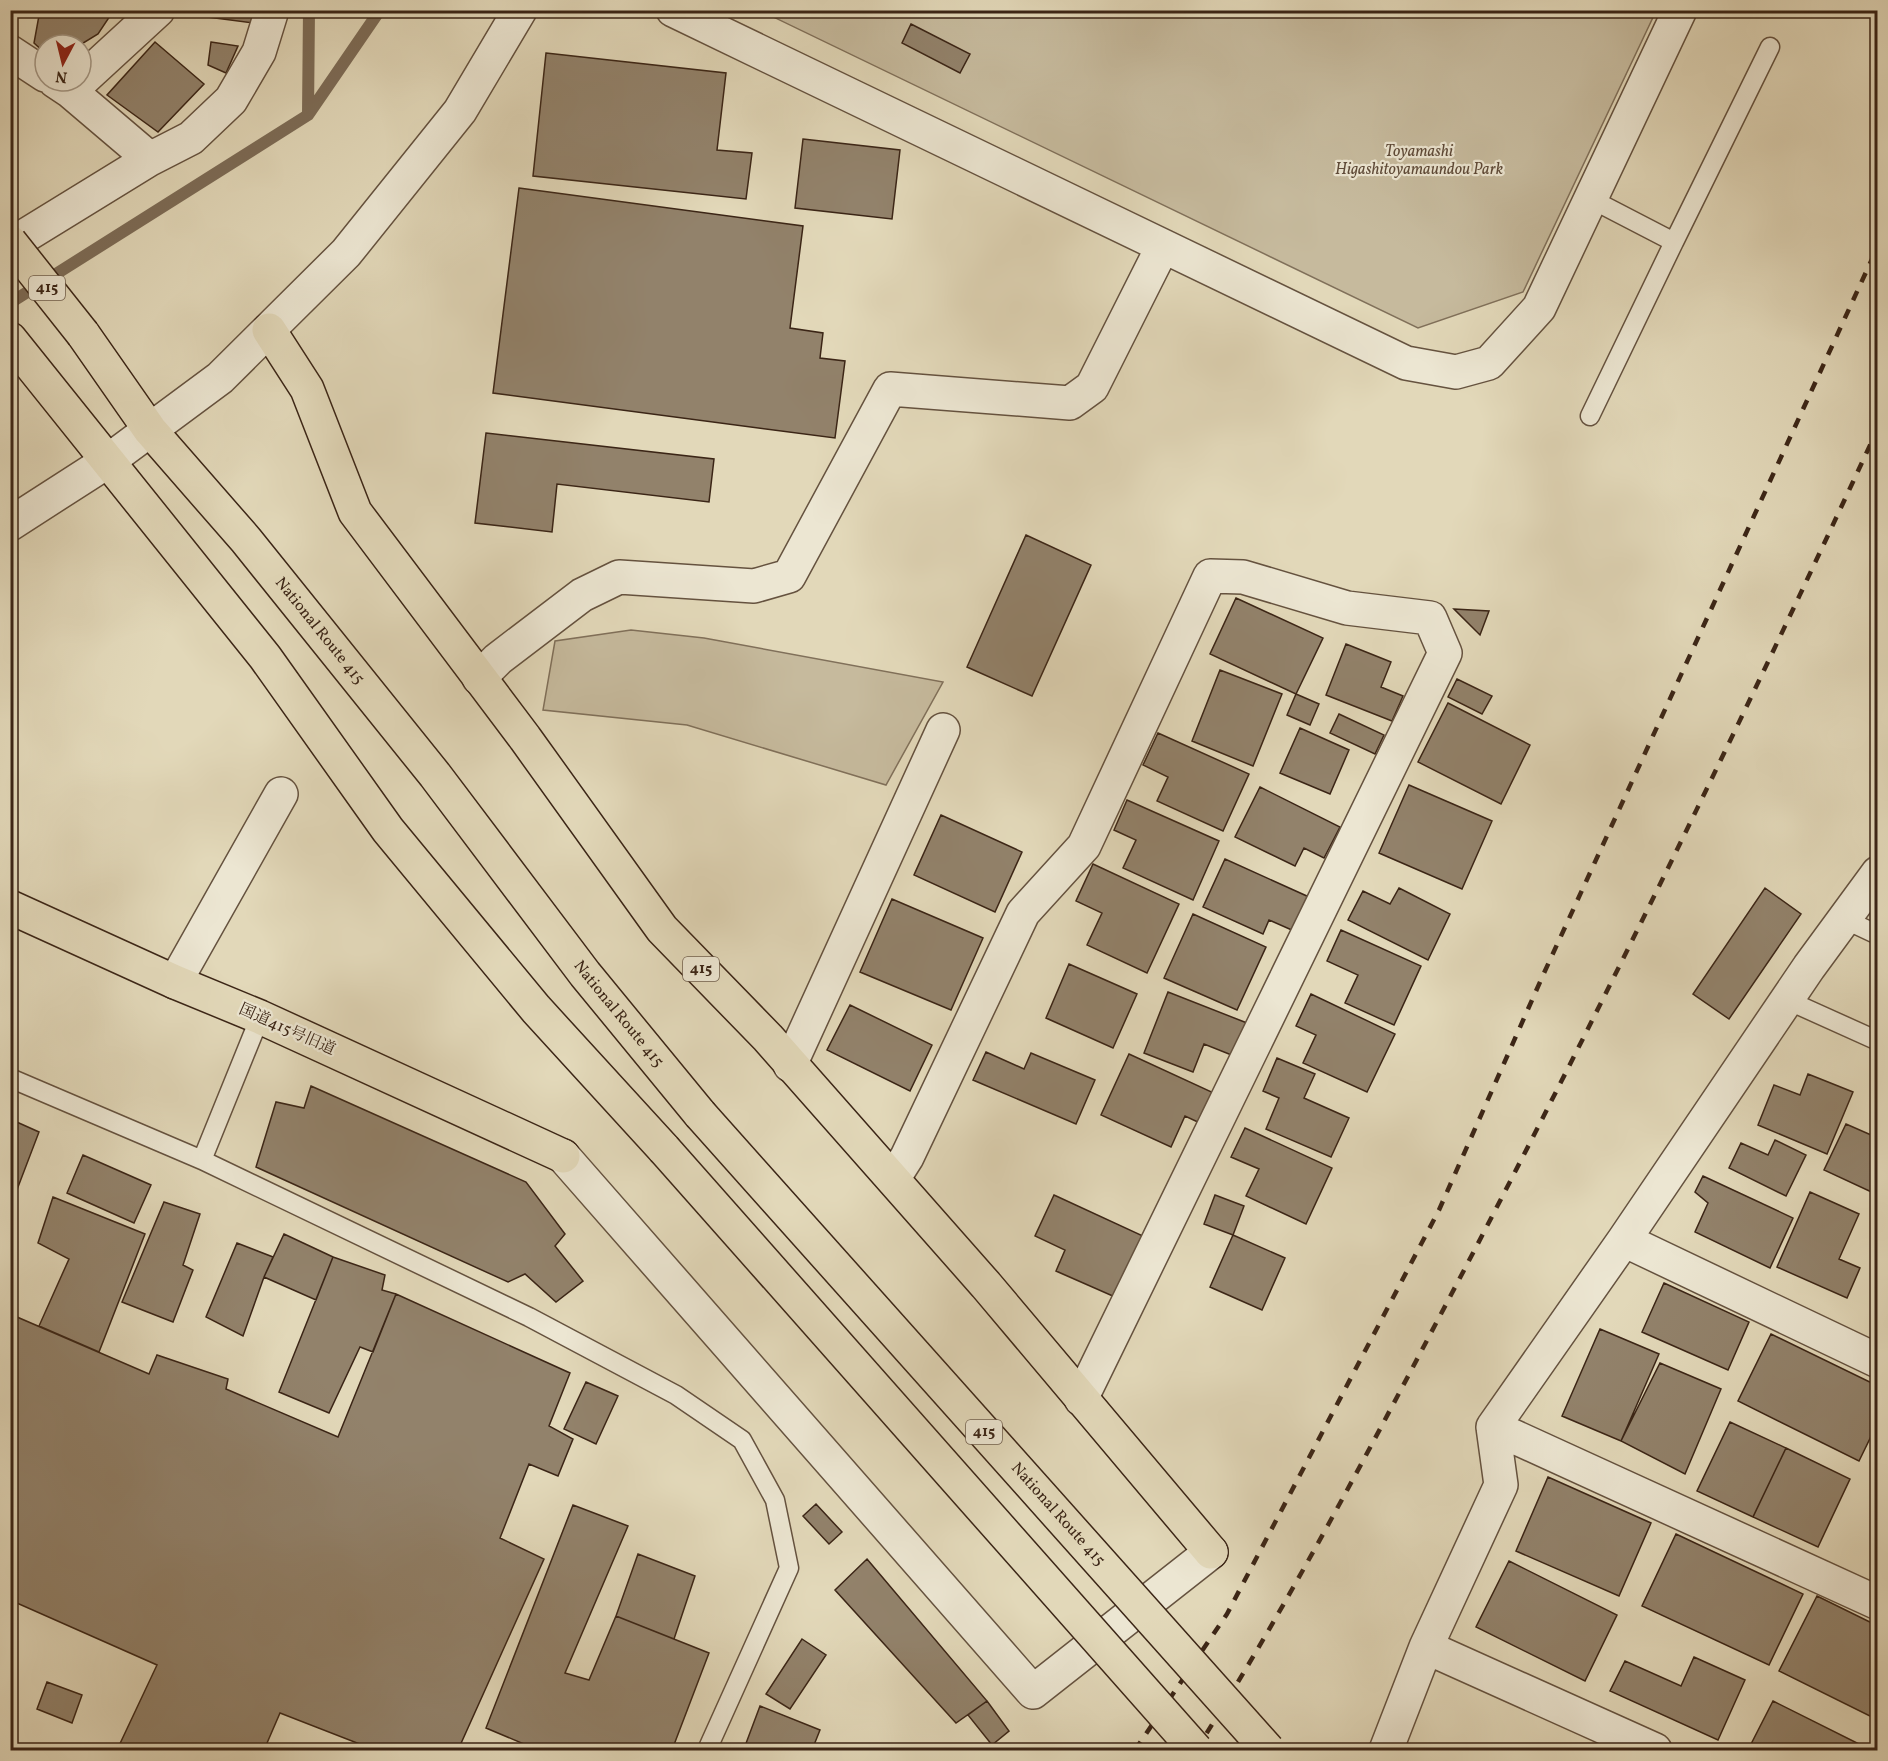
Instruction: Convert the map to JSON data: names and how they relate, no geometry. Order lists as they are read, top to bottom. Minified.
{"streets":{"highway":["415","National Route 415","国道415号旧道"]},"parks":["Toyamashi Higashitoyamaundou Park"],"north":"bottom"}
